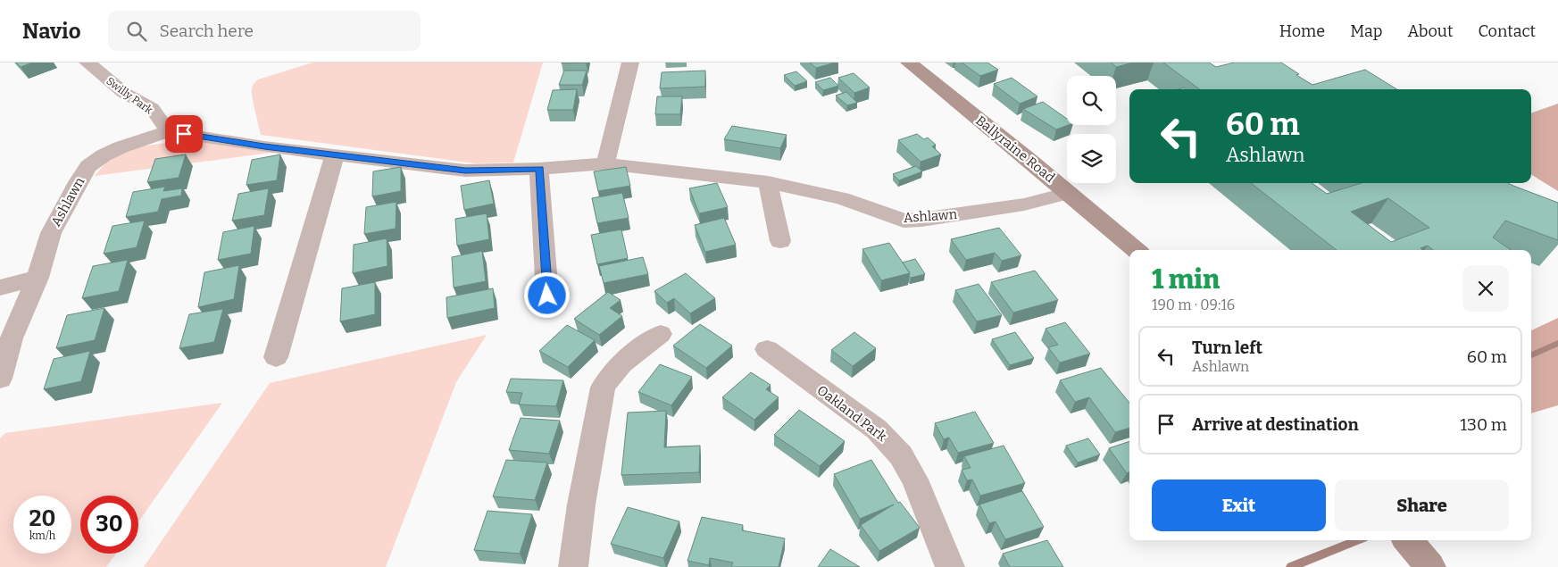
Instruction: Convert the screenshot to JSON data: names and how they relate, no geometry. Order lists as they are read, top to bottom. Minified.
{"streets":{"main road":["Ballyraine Road"],"street":["Swilly Park","Ashlawn","Oakland Park"]},"crossings":[["Swilly Park","Ashlawn"],["Ballyraine Road","Ashlawn"]],"page":{"header":"Navio","search":"Search here","nav":["Home","Map","About","Contact"],"turn":["60 m","Ashlawn"],"heading":["1 min","190 m · 09:16"],"list":[{"name":"Turn left","note":"Ashlawn","value":"60 m"},{"name":"Arrive at destination","value":"130 m"}],"buttons":["Exit","Share"],"speed":"20 km/h","limit":"30"}}
